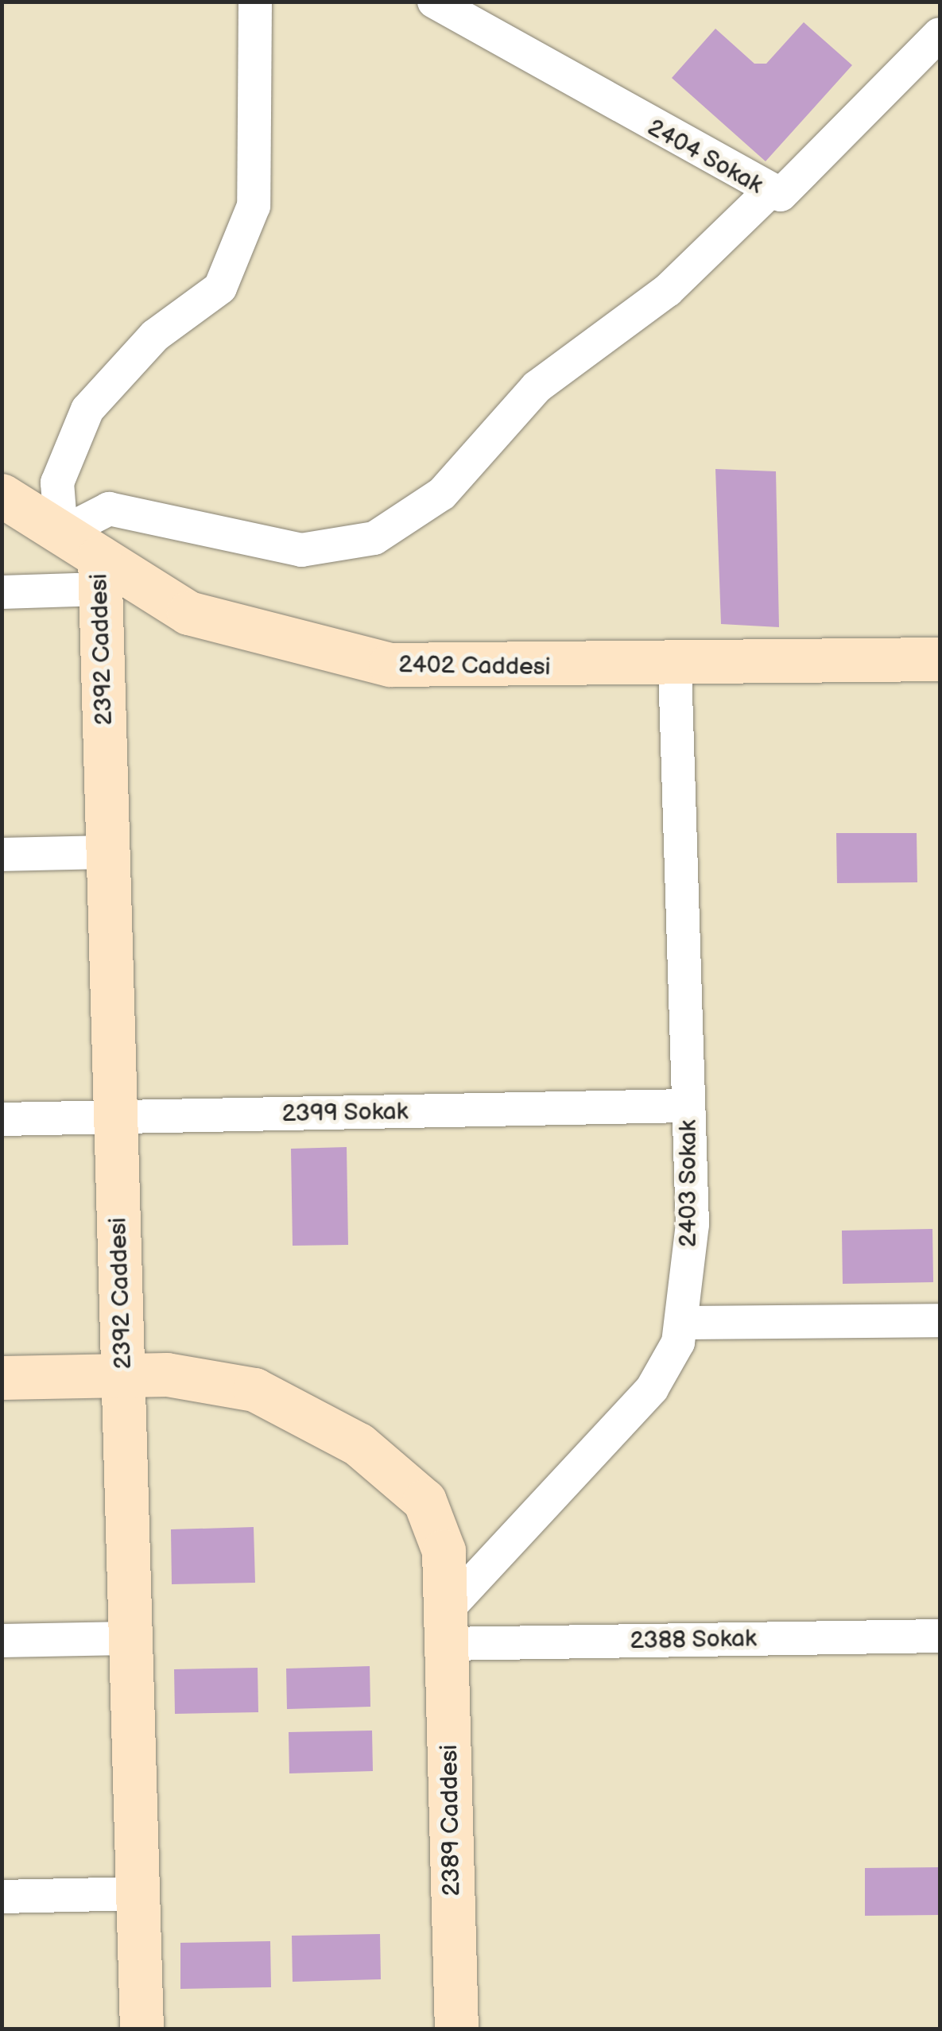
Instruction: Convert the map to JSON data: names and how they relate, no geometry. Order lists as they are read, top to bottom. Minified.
{"streets":{"street":["2404 Sokak","2392 Caddesi","2402 Caddesi","2399 Sokak","2403 Sokak","2388 Sokak","2389 Caddesi"]},"crossings":[["2392 Caddesi","2402 Caddesi"],["2392 Caddesi","2399 Sokak"],["2392 Caddesi","2389 Caddesi"],["2402 Caddesi","2403 Sokak"],["2399 Sokak","2403 Sokak"],["2403 Sokak","2388 Sokak"],["2403 Sokak","2389 Caddesi"],["2388 Sokak","2389 Caddesi"]]}
